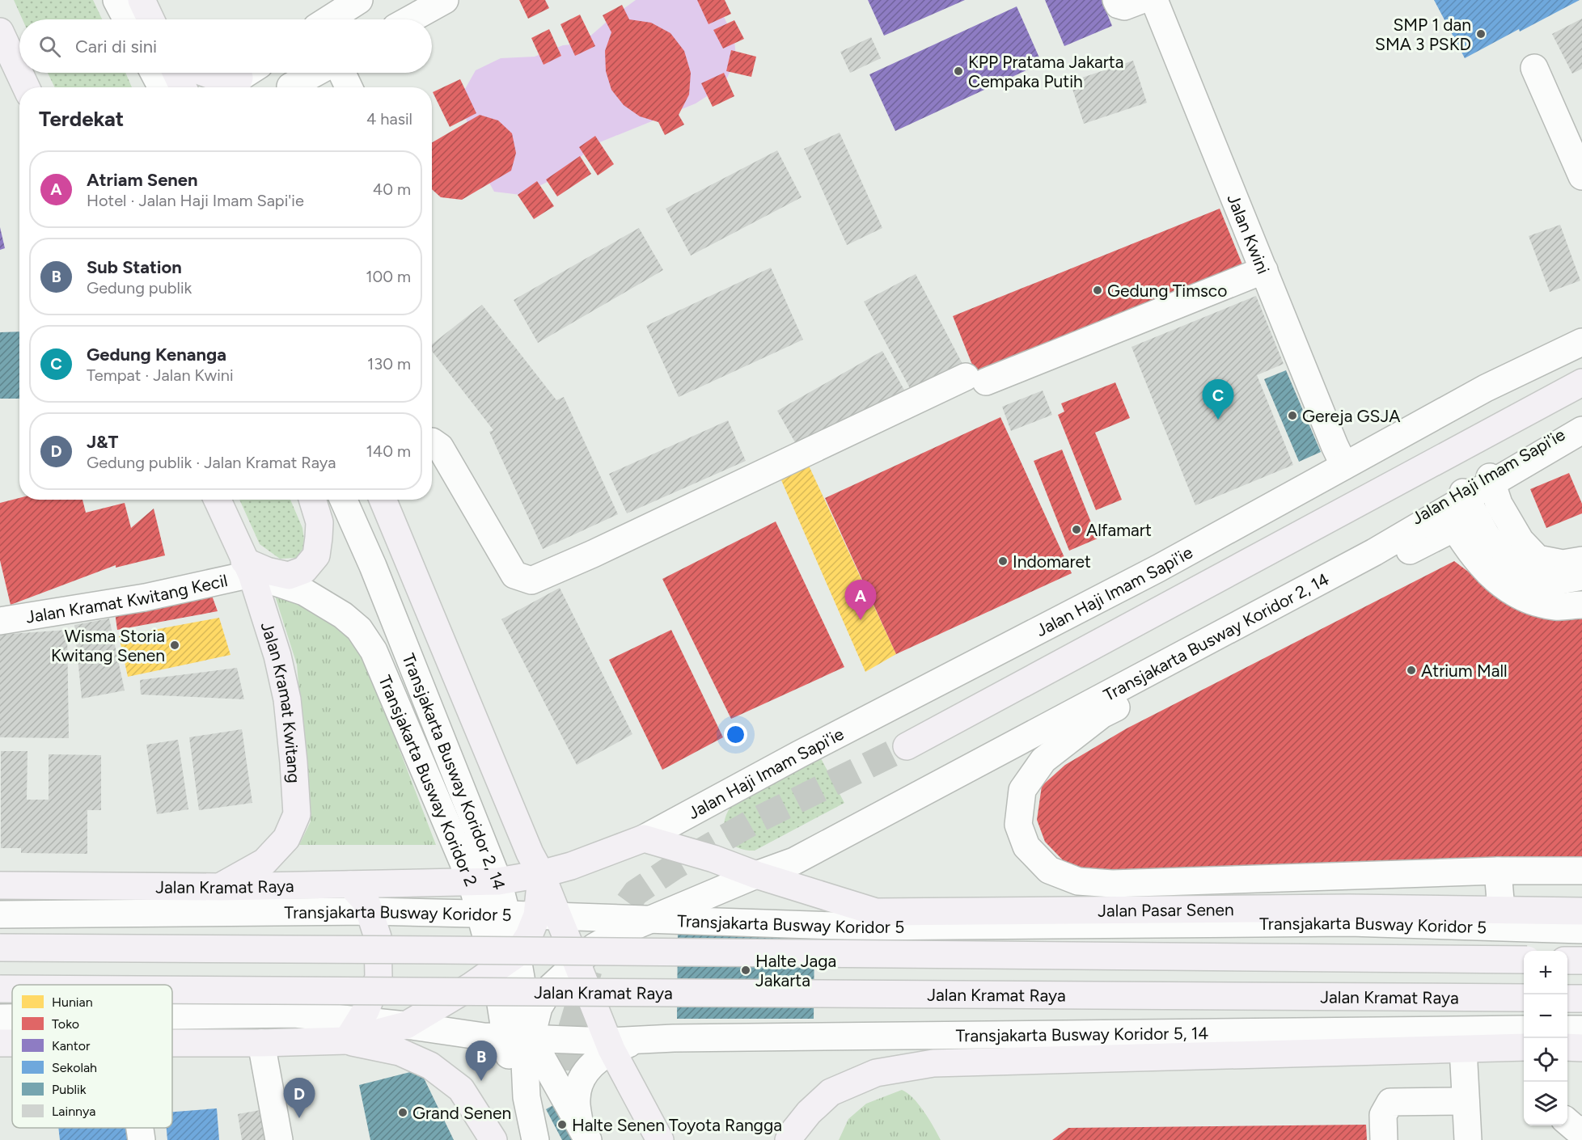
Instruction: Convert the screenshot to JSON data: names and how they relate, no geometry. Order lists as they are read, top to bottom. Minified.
{"streets":{"main road":["Jalan Haji Imam Sapi'ie","Jalan Kramat Kwitang","Jalan Kramat Raya","Jalan Pasar Senen"],"street":["Jalan Kwini","Jalan Kramat Kwitang Kecil","Transjakarta Busway Koridor 2, 14","Transjakarta Busway Koridor 2","Transjakarta Busway Koridor 5","Transjakarta Busway Koridor 5, 14"]},"crossings":[["Jalan Kwini","Jalan Haji Imam Sapi'ie"],["Jalan Haji Imam Sapi'ie","Transjakarta Busway Koridor 2, 14"],["Jalan Haji Imam Sapi'ie","Jalan Kramat Raya"],["Jalan Haji Imam Sapi'ie","Jalan Pasar Senen"],["Jalan Kramat Kwitang Kecil","Jalan Kramat Kwitang"],["Jalan Kramat Kwitang Kecil","Transjakarta Busway Koridor 2"],["Transjakarta Busway Koridor 2, 14","Transjakarta Busway Koridor 2"],["Transjakarta Busway Koridor 2, 14","Jalan Kramat Raya"],["Transjakarta Busway Koridor 2, 14","Jalan Pasar Senen"],["Transjakarta Busway Koridor 2, 14","Transjakarta Busway Koridor 5"],["Jalan Kramat Kwitang","Transjakarta Busway Koridor 2"],["Jalan Kramat Kwitang","Jalan Kramat Raya"],["Transjakarta Busway Koridor 2","Jalan Kramat Raya"],["Transjakarta Busway Koridor 2","Transjakarta Busway Koridor 5"]],"places":["SMP 1 dan SMA 3 PSKD","KPP Pratama Jakarta Cempaka Putih","Gedung Timsco","Gereja GSJA","Alfamart","Indomaret","Wisma Storia Kwitang Senen","Atrium Mall","Halte Jaga Jakarta","Grand Senen","Halte Senen Toyota Rangga"],"legend":["Hunian","Toko","Kantor","Sekolah","Publik","Lainnya"],"page":{"search":"Cari di sini","heading":["Terdekat","4 hasil"],"list":[{"mark":"A","name":"Atriam Senen","note":"Hotel · Jalan Haji Imam Sapi'ie","value":"40 m"},{"mark":"B","name":"Sub Station","note":"Gedung publik","value":"100 m"},{"mark":"C","name":"Gedung Kenanga","note":"Tempat · Jalan Kwini","value":"130 m"},{"mark":"D","name":"J&T","note":"Gedung publik · Jalan Kramat Raya","value":"140 m"}],"pins":["C","A","B","D"],"map_buttons":["+","−"]}}
